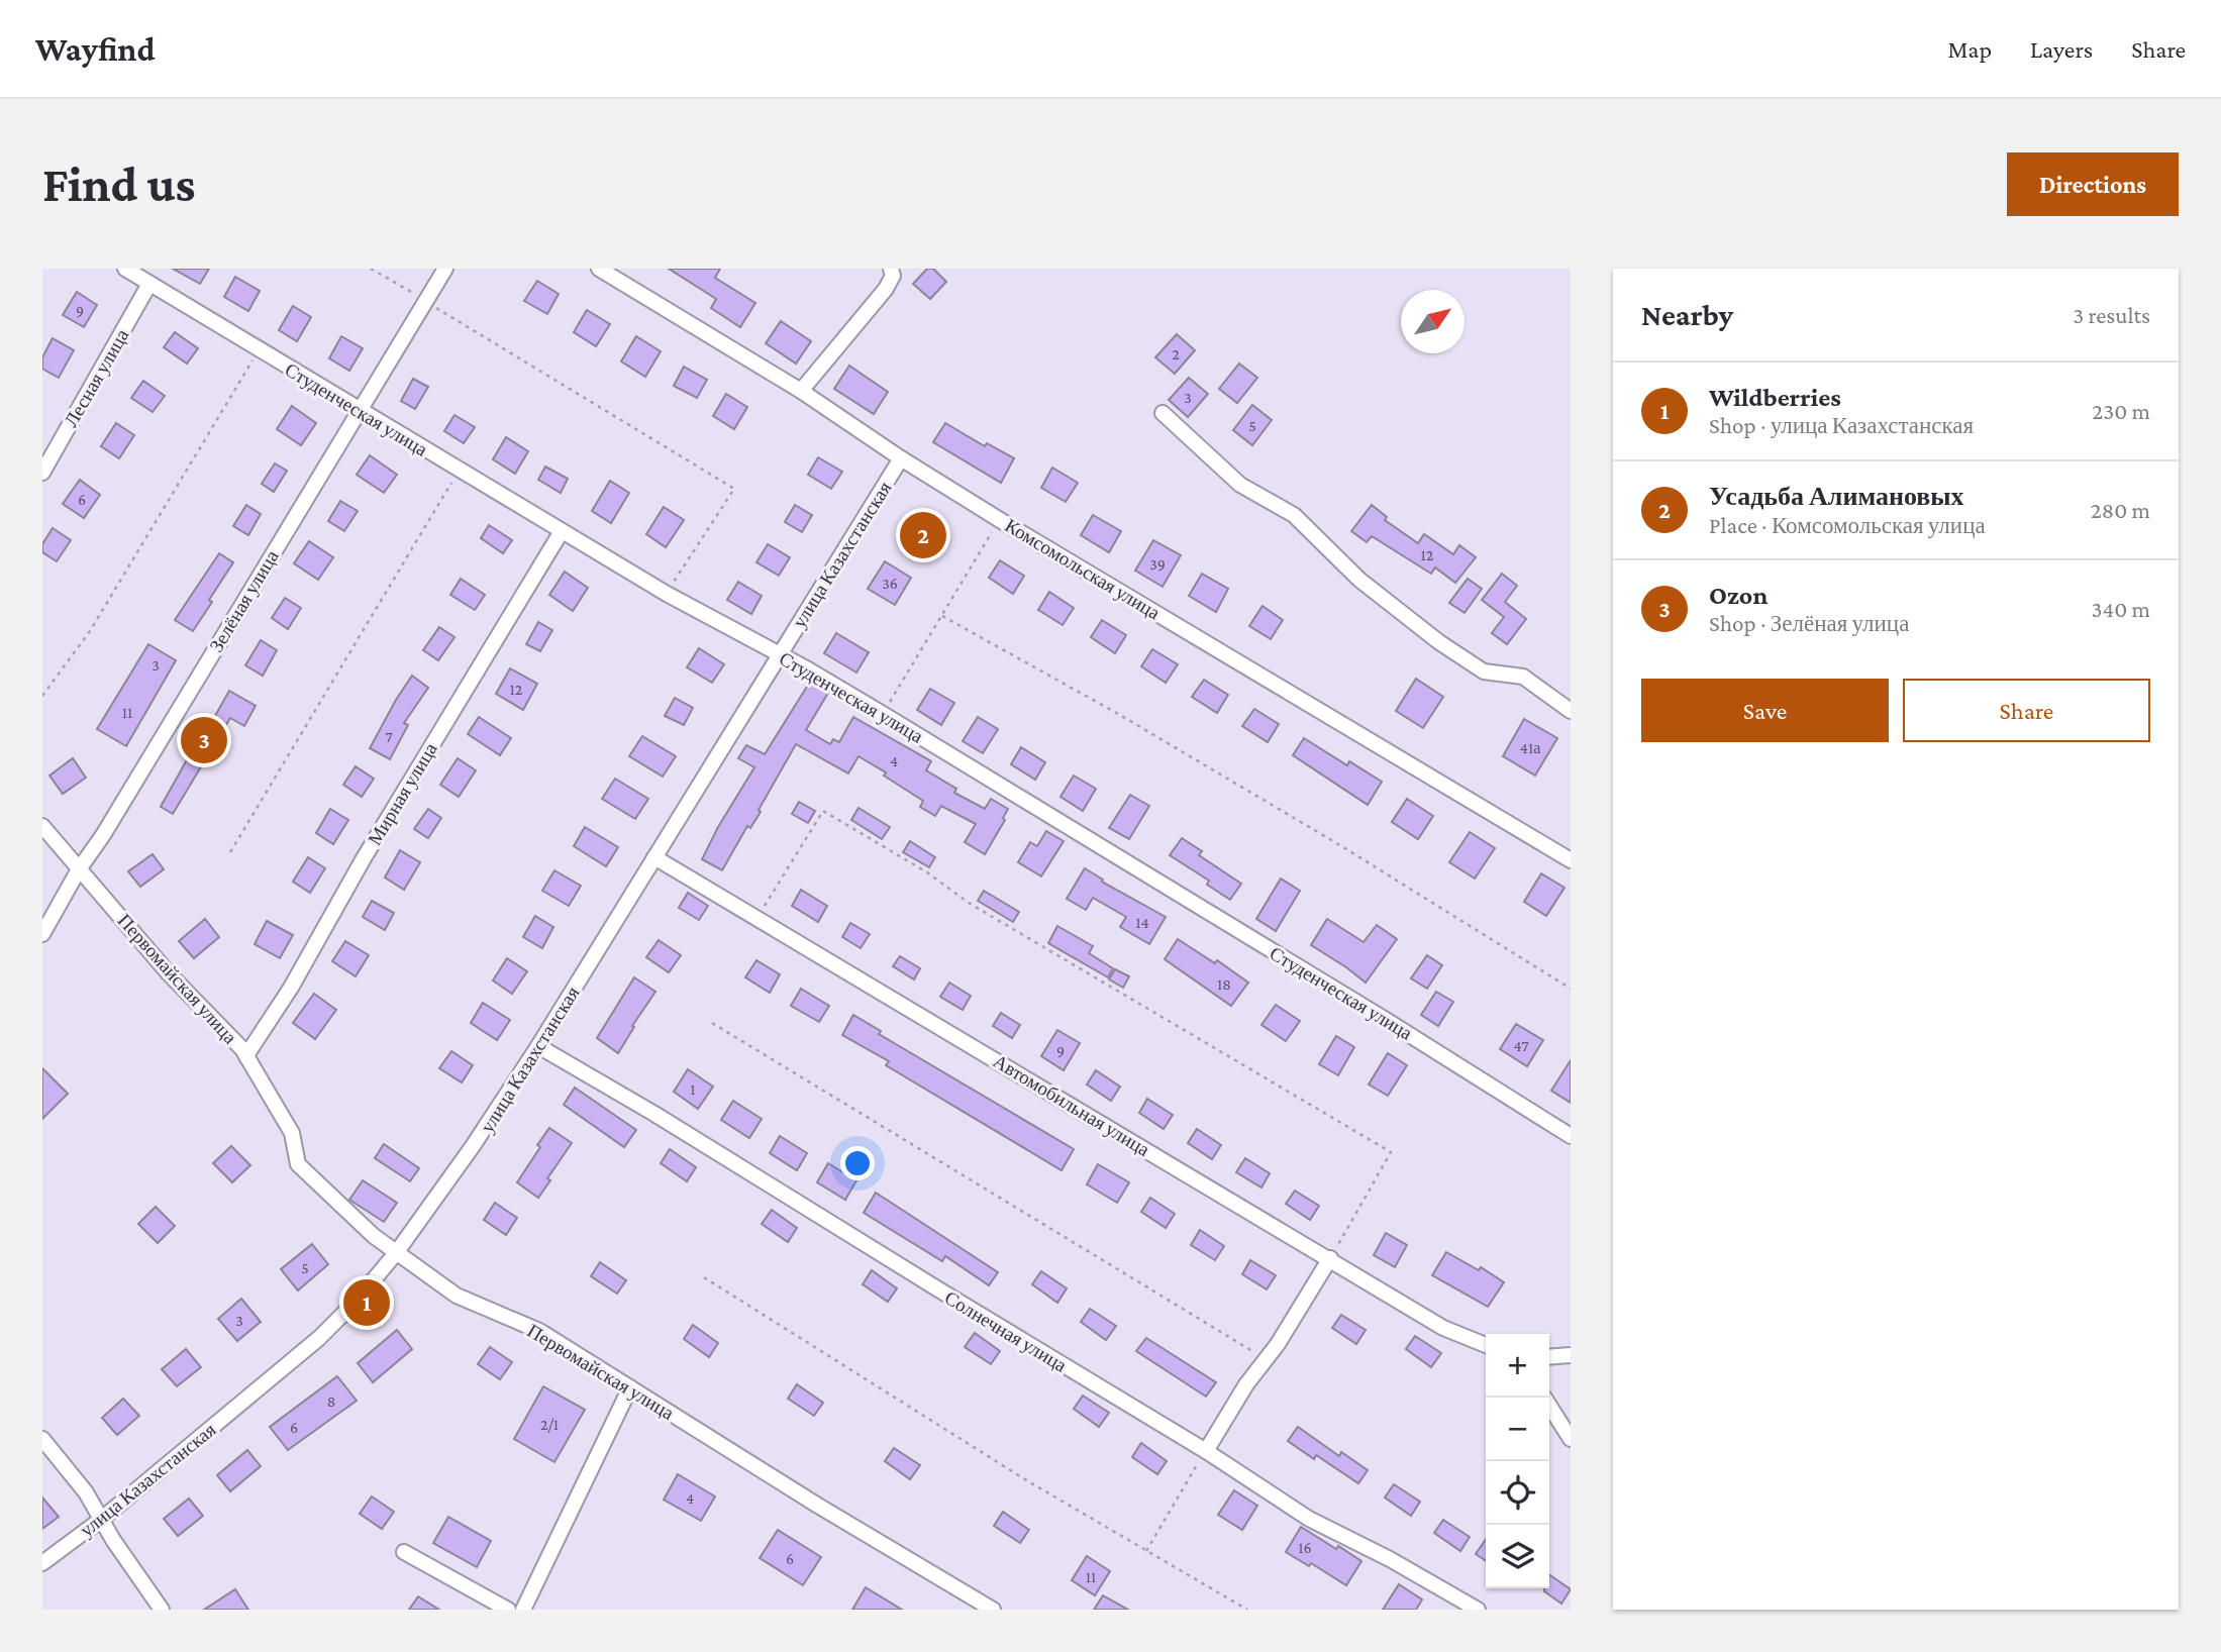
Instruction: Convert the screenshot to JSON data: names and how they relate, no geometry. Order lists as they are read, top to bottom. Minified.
{"streets":{"street":["Лесная улица","Студенческая улица","улица Казахстанская","Комсомольская улица","Зелёная улица","Мирная улица","Первомайская улица","Автомобильная улица","Солнечная улица"]},"crossings":[["Лесная улица","Студенческая улица"],["Студенческая улица","улица Казахстанская"],["Студенческая улица","Зелёная улица"],["Студенческая улица","Мирная улица"],["улица Казахстанская","Комсомольская улица"],["улица Казахстанская","Первомайская улица"],["улица Казахстанская","Автомобильная улица"],["улица Казахстанская","Солнечная улица"],["Зелёная улица","Первомайская улица"],["Мирная улица","Первомайская улица"]],"house_numbers":["9","2","3","5","6","12","39","36","3","12","11","7","41а","4","14","18","47","9","1","5","3","8","2/1","6","4","16","6","11"],"north":"top right","page":{"header":"Wayfind","nav":["Map","Layers","Share"],"buttons":["Directions",["Save","Share"]],"title":"Find us","heading":["Nearby","3 results"],"list":[{"mark":"1","name":"Wildberries","note":"Shop · улица Казахстанская","value":"230 m"},{"mark":"2","name":"Усадьба Алимановых","note":"Place · Комсомольская улица","value":"280 m"},{"mark":"3","name":"Ozon","note":"Shop · Зелёная улица","value":"340 m"}],"pins":["2","3","1"],"map_buttons":["+","−"]}}
